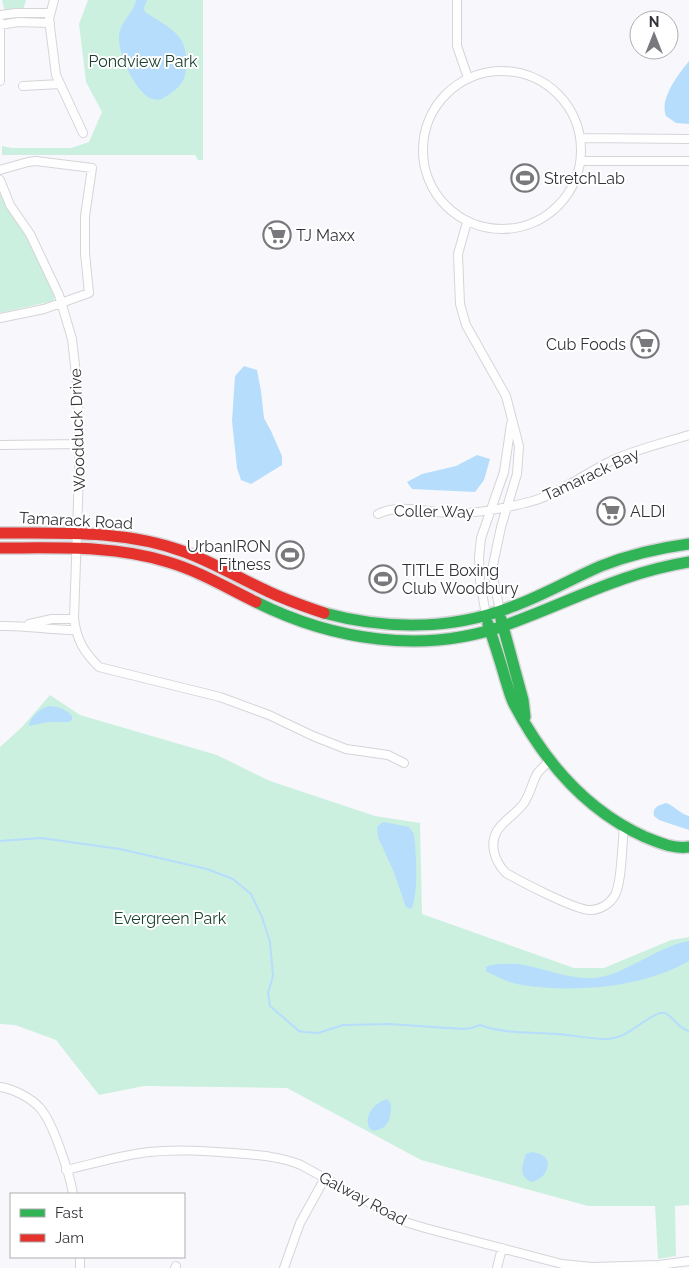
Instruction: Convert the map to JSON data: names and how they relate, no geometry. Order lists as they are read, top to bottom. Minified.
{"streets":{"street":["Woodduck Drive","Tamarack Bay","Coller Way","Tamarack Road","Galway Road"]},"crossings":[["Woodduck Drive","Tamarack Road"],["Tamarack Bay","Coller Way"]],"parks":["Pondview Park","Evergreen Park"],"places":{"sports":["StretchLab","UrbanIRON Fitness","TITLE Boxing Club Woodbury"],"supermarket":["TJ Maxx","Cub Foods","ALDI"]},"legend":["Fast","Jam"],"north":"top"}
